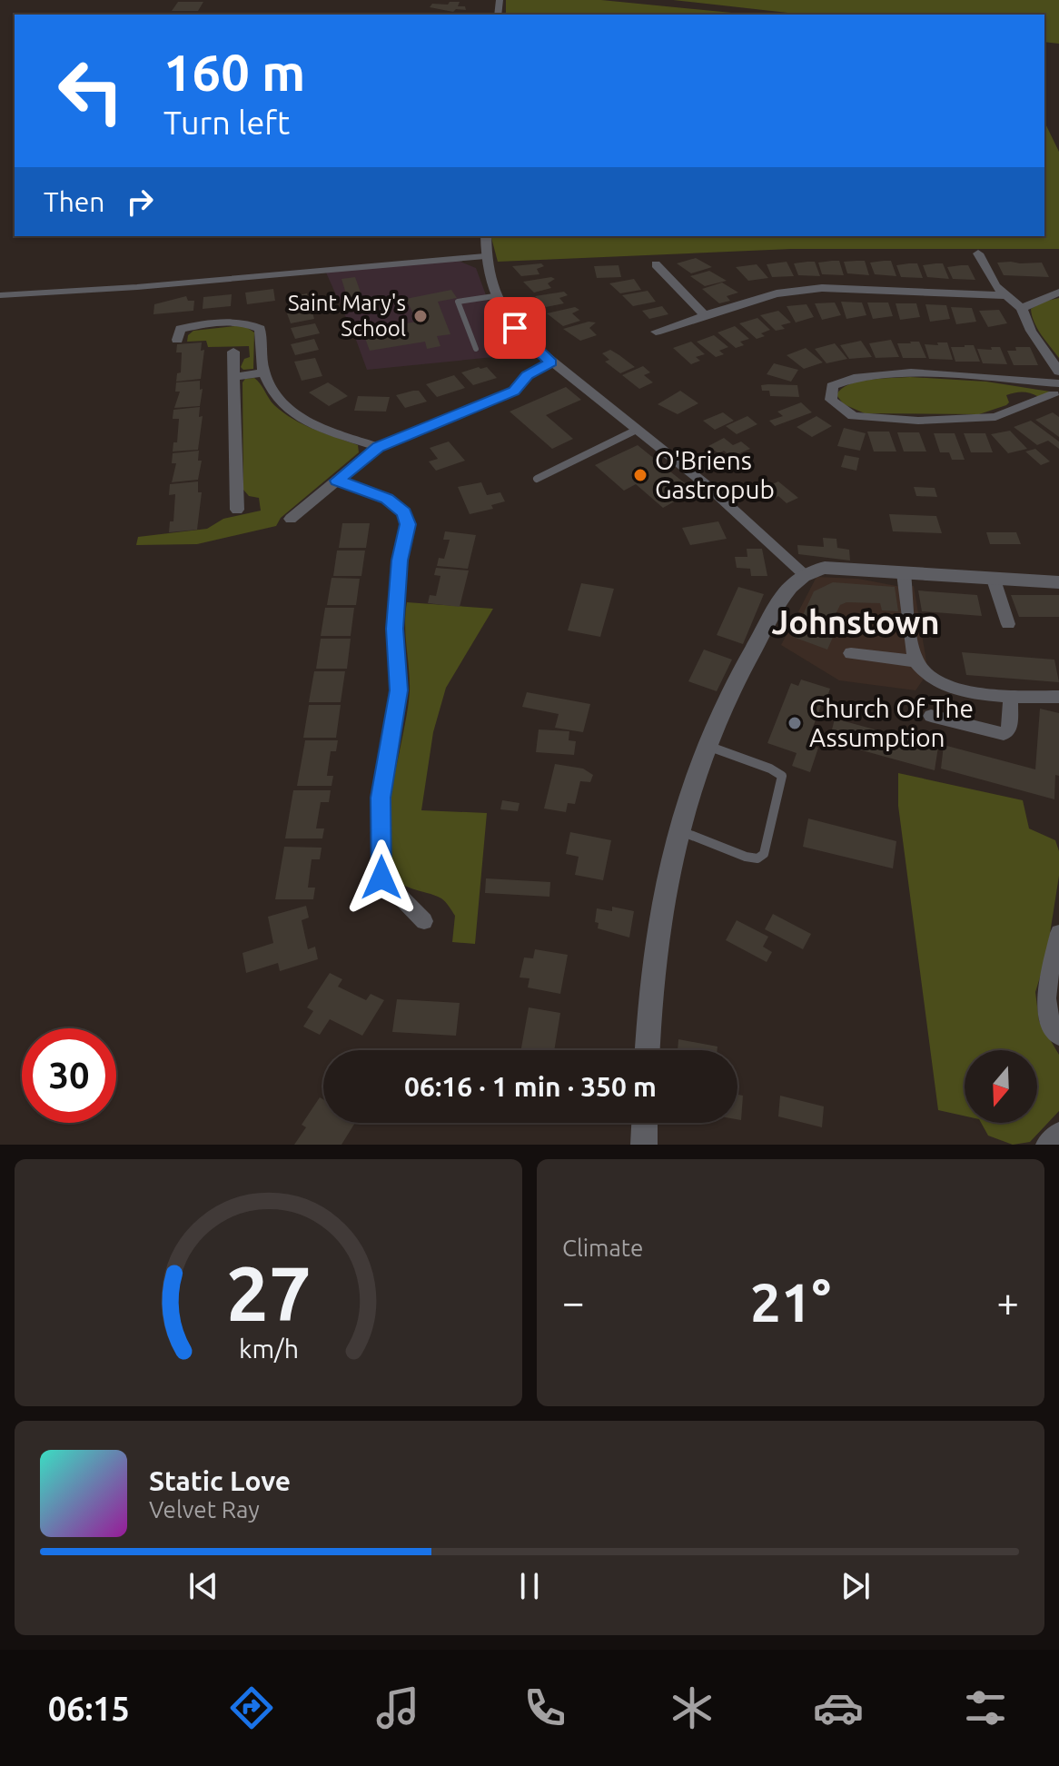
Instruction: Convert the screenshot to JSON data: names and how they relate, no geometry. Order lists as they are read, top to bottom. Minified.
{"districts":["Johnstown"],"places":["Saint Mary's School","O'Briens Gastropub","Church Of The Assumption"],"north":"bottom","page":{"turn":["160 m","Turn left"],"then":"Then","limit":"30","trip":"06:16 · 1 min · 350 m","tile":"Climate","heat":["−","21°","+"],"song":["Static Love","Velvet Ray"],"tabs":"06:15","gauge":["27","km/h"]}}
